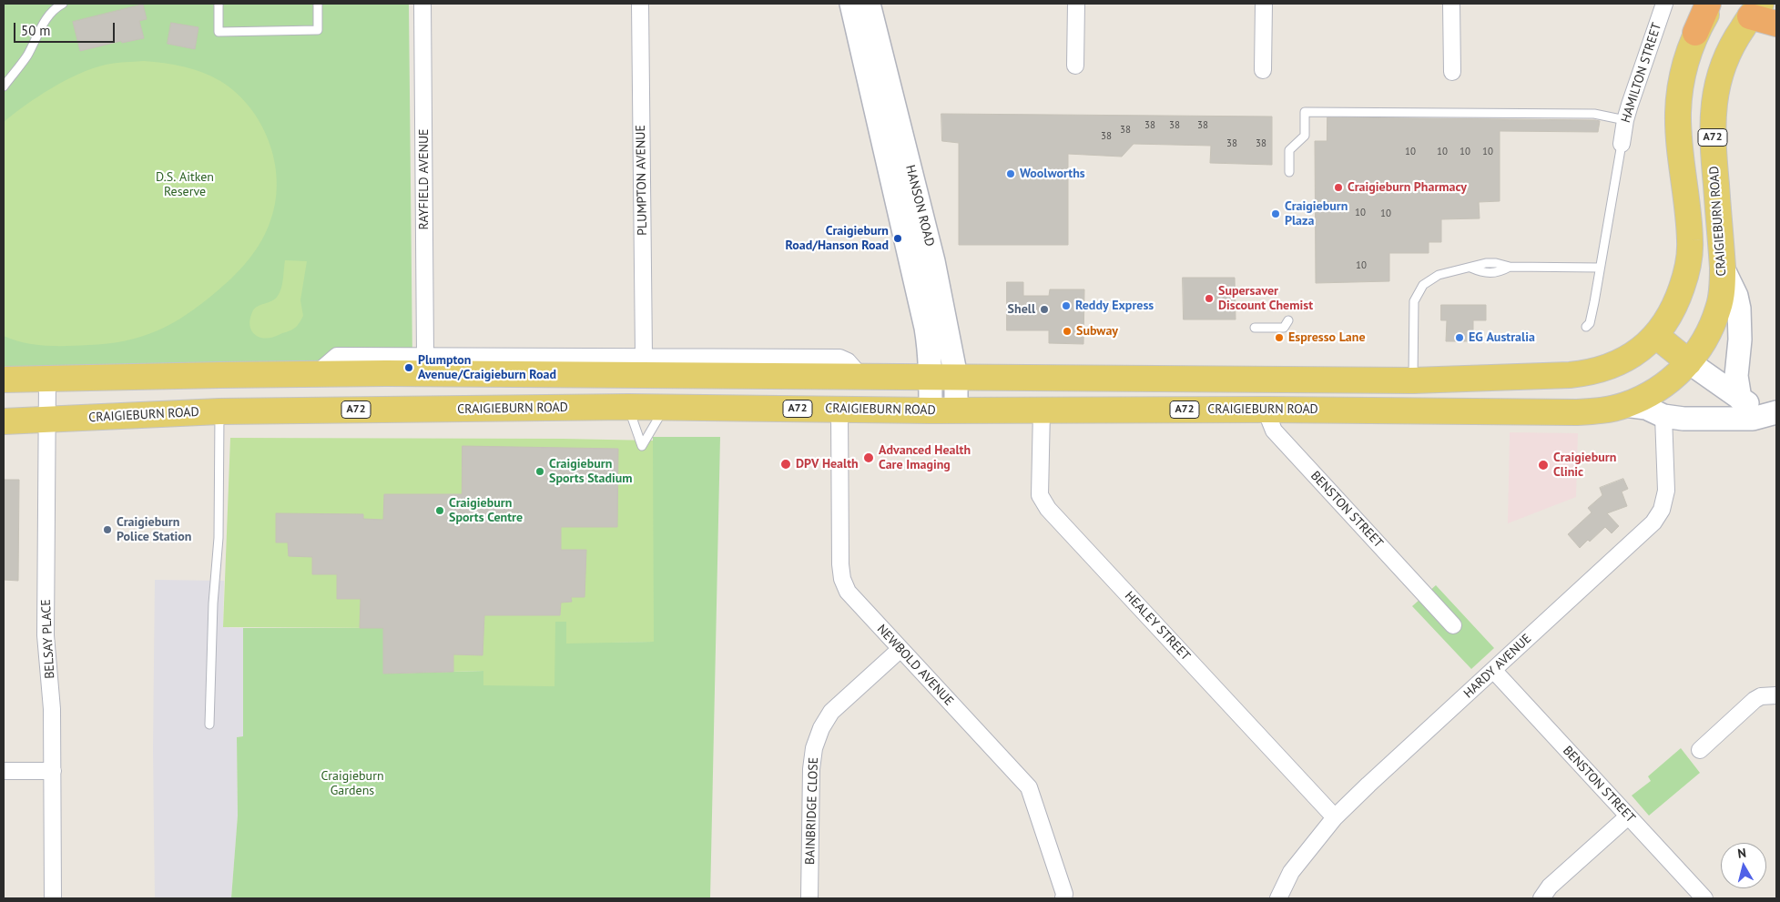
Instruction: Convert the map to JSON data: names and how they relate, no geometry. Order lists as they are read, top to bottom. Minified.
{"streets":{"main road":["A72","CRAIGIEBURN ROAD"],"street":["HAMILTON STREET","RAYFIELD AVENUE","PLUMPTON AVENUE","HANSON ROAD","BENSTON STREET","HEALEY STREET","BELSAY PLACE","NEWBOLD AVENUE","HARDY AVENUE","BAINBRIDGE CLOSE"]},"crossings":[["A72","HANSON ROAD"],["A72","BELSAY PLACE"],["HANSON ROAD","CRAIGIEBURN ROAD"],["CRAIGIEBURN ROAD","BENSTON STREET"],["CRAIGIEBURN ROAD","HEALEY STREET"],["CRAIGIEBURN ROAD","BELSAY PLACE"],["CRAIGIEBURN ROAD","NEWBOLD AVENUE"],["BENSTON STREET","HARDY AVENUE"],["HEALEY STREET","HARDY AVENUE"],["NEWBOLD AVENUE","BAINBRIDGE CLOSE"]],"parks":["D.S. Aitken Reserve","Craigieburn Gardens"],"places":["Woolworths","Craigieburn Pharmacy","Craigieburn Plaza","Craigieburn Road/Hanson Road","Supersaver Discount Chemist","Reddy Express","Shell","Subway","Espresso Lane","EG Australia","Plumpton Avenue/Craigieburn Road","Advanced Health Care Imaging","DPV Health","Craigieburn Clinic","Craigieburn Sports Stadium","Craigieburn Sports Centre","Craigieburn Police Station"],"house_numbers":["38","38","38","38","38","38","38","10","10","10","10","10","10","10"],"scale_bar":"50 m","north":"top"}
